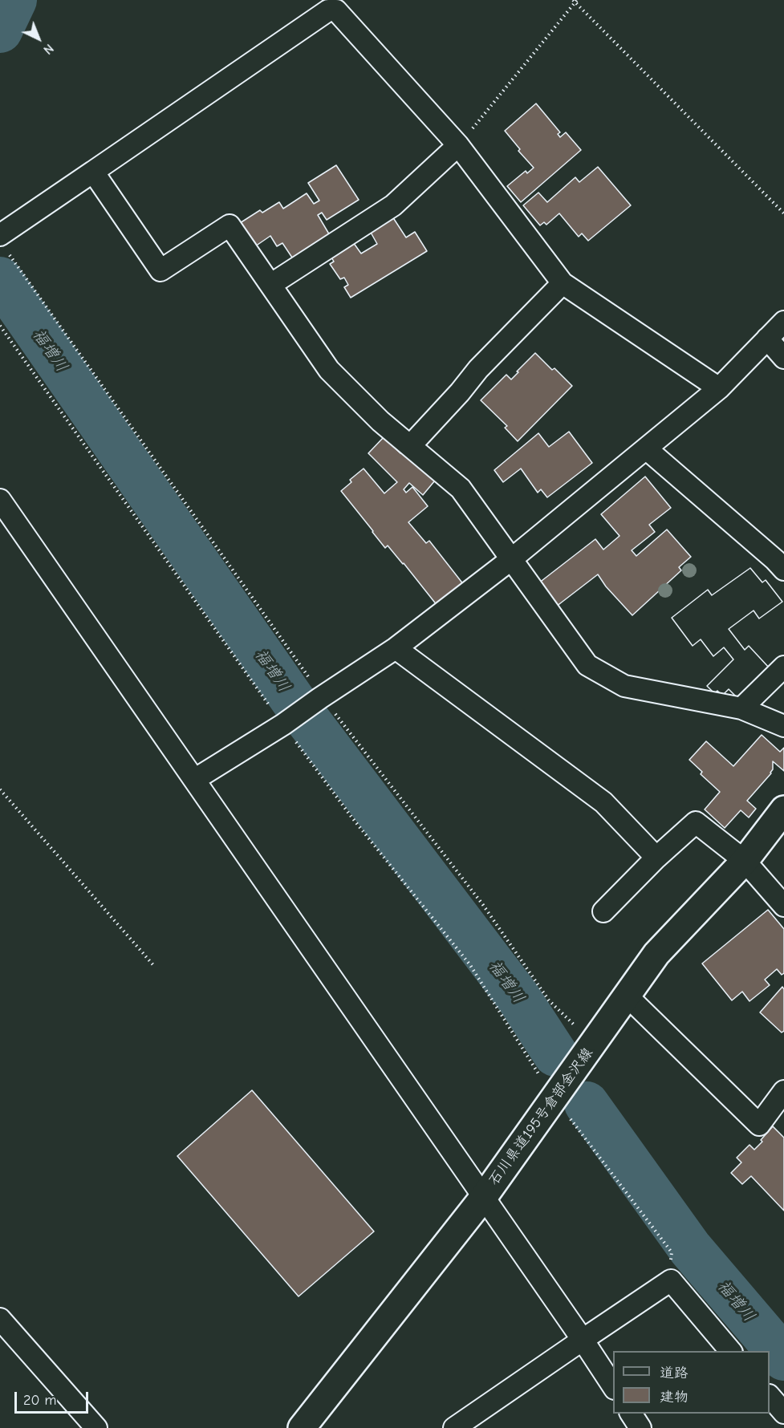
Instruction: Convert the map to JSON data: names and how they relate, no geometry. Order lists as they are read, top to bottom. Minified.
{"streets":{"main road":["石川県道195号倉部金沢線"]},"water":["福増川"],"legend":["道路","建物"],"scale_bar":"20 m","north":"bottom right"}
